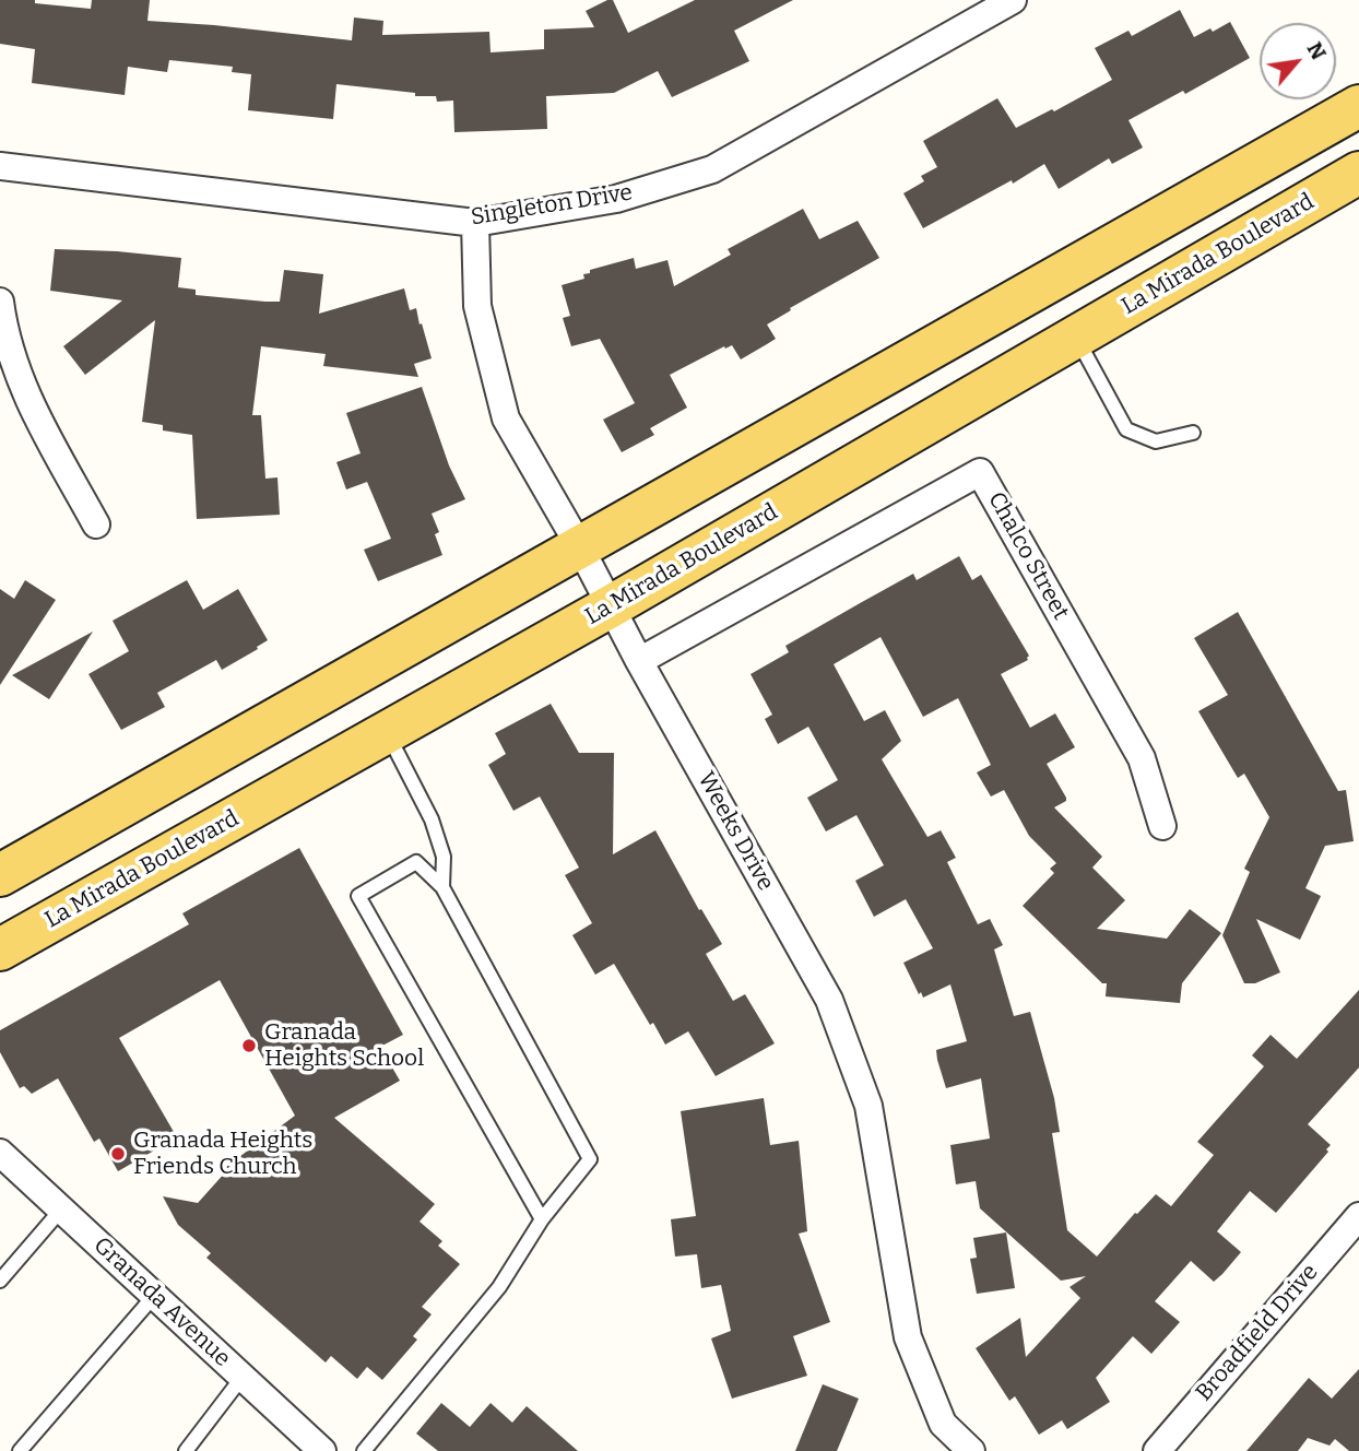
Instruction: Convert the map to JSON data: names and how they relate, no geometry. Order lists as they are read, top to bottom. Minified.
{"streets":{"main road":["La Mirada Boulevard"],"street":["Singleton Drive","Chalco Street","Weeks Drive","Granada Avenue","Broadfield Drive"]},"crossings":[["Singleton Drive","Weeks Drive"],["La Mirada Boulevard","Weeks Drive"],["Chalco Street","Weeks Drive"]],"places":["Granada Heights School","Granada Heights Friends Church"],"north":"top right"}
